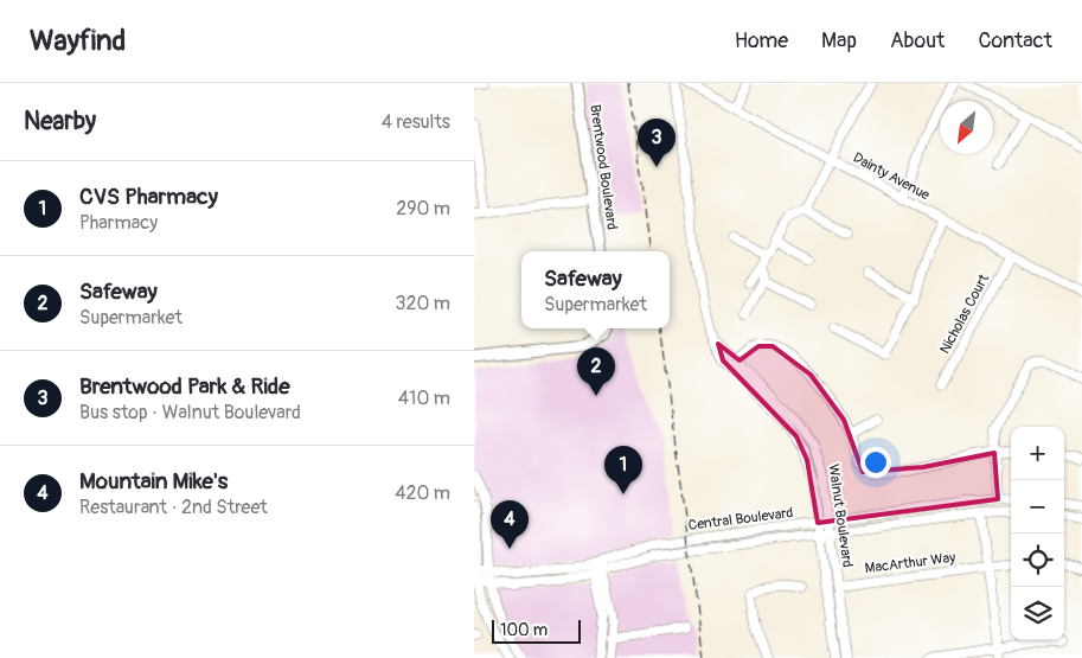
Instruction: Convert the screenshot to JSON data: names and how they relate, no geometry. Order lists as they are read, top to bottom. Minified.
{"streets":{"main road":["Brentwood Boulevard"],"street":["Dainty Avenue","Nicholas Court","Walnut Boulevard","Central Boulevard","MacArthur Way"]},"crossings":[["Dainty Avenue","Nicholas Court"],["Walnut Boulevard","Central Boulevard"],["Walnut Boulevard","MacArthur Way"]],"scale_bar":"100 m","north":"bottom left","page":{"header":"Wayfind","nav":["Home","Map","About","Contact"],"heading":["Nearby","4 results"],"pins":["3","2","1","4"],"list":[{"mark":"1","name":"CVS Pharmacy","note":"Pharmacy","value":"290 m"},{"mark":"2","name":"Safeway","note":"Supermarket","value":"320 m"},{"mark":"3","name":"Brentwood Park & Ride","note":"Bus stop · Walnut Boulevard","value":"410 m"},{"mark":"4","name":"Mountain Mike's","note":"Restaurant · 2nd Street","value":"420 m"}],"popup":["Safeway","Supermarket"],"map_buttons":["+","−"],"scale":"100 m"}}
